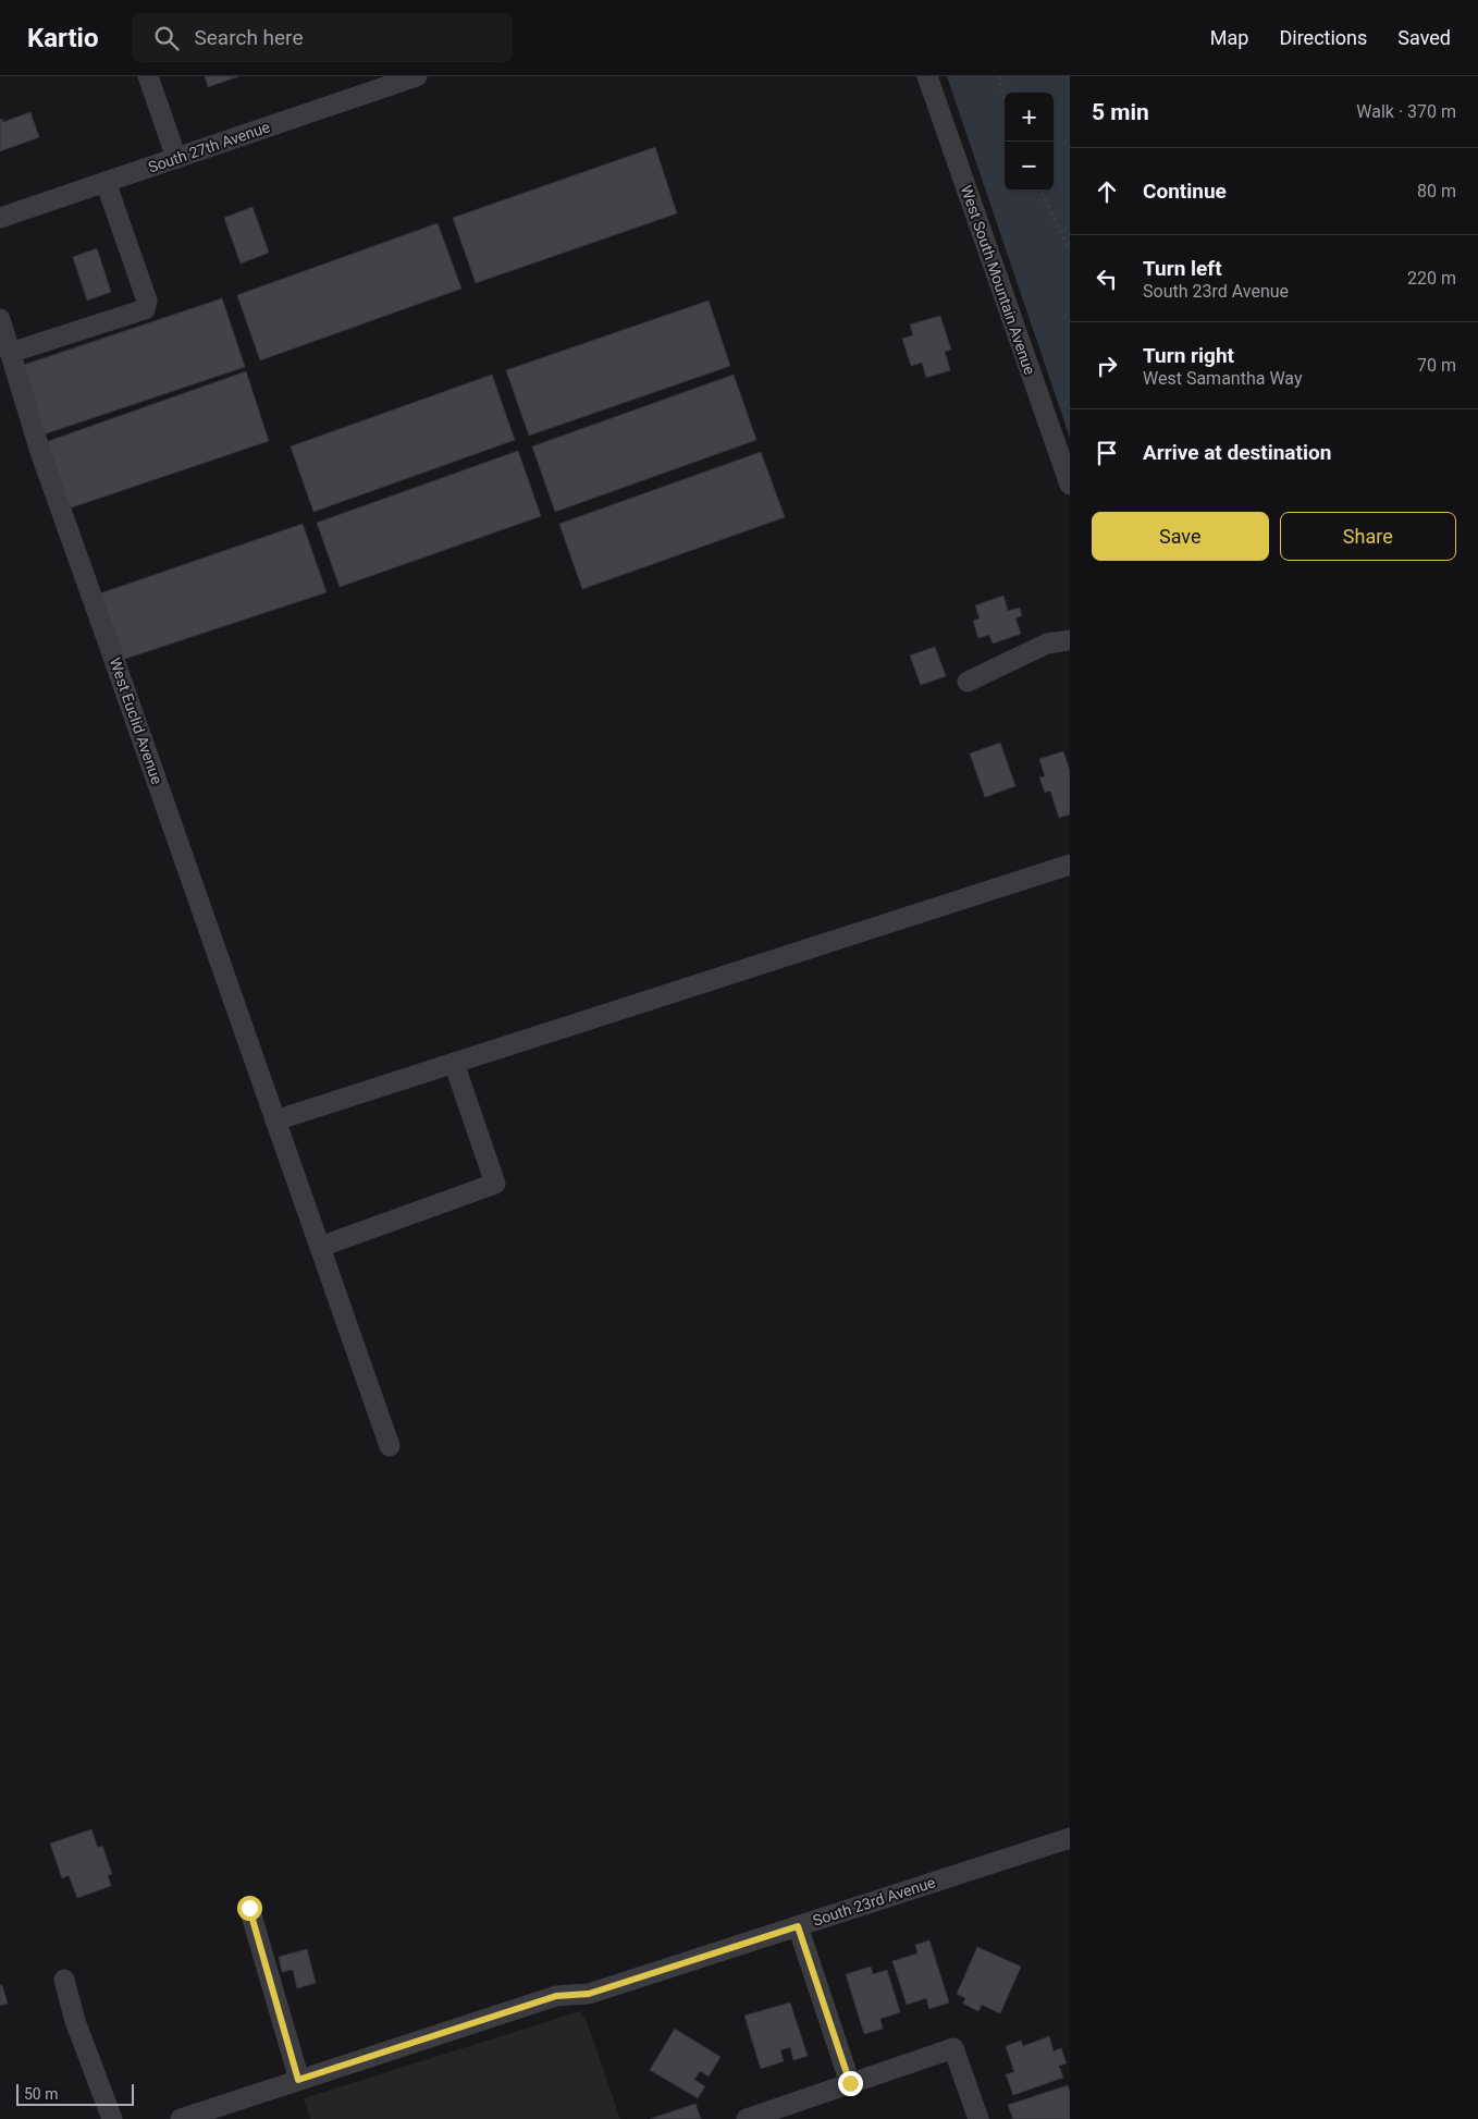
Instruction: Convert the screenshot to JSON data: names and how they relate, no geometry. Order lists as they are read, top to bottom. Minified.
{"streets":{"street":["South 27th Avenue","West South Mountain Avenue","West Euclid Avenue","South 23rd Avenue"]},"scale_bar":"50 m","page":{"header":"Kartio","search":"Search here","nav":["Map","Directions","Saved"],"heading":["5 min","Walk · 370 m"],"map_buttons":["+","−"],"list":[["Continue","80 m"],["Turn left","South 23rd Avenue","220 m"],["Turn right","West Samantha Way","70 m"],"Arrive at destination"],"buttons":["Save","Share"],"scale":"50 m"}}
